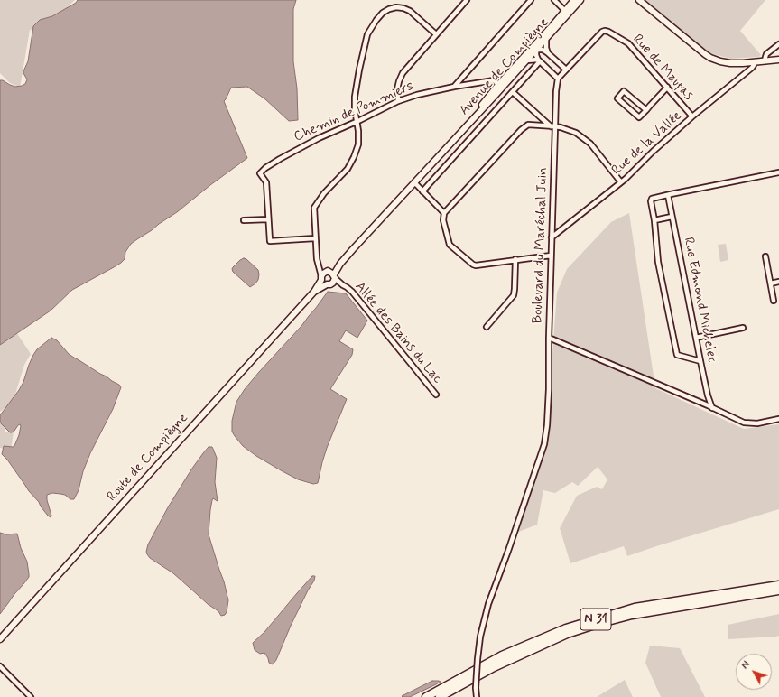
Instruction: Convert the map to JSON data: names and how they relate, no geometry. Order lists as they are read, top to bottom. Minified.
{"streets":{"highway":["N 31"],"main road":["Avenue de Compiègne","Route de Compiègne"],"street":["Rue de Maupas","Chemin de Pommiers","Rue de la Vallée","Boulevard du Maréchal Juin","Rue Edmond Michelet","Allée des Bains du Lac"]},"crossings":[["Avenue de Compiègne","Chemin de Pommiers"],["Avenue de Compiègne","Allée des Bains du Lac"],["Rue de Maupas","Rue de la Vallée"],["Rue de Maupas","Boulevard du Maréchal Juin"],["Rue de la Vallée","Boulevard du Maréchal Juin"],["Boulevard du Maréchal Juin","Rue Edmond Michelet"]],"north":"top left"}
